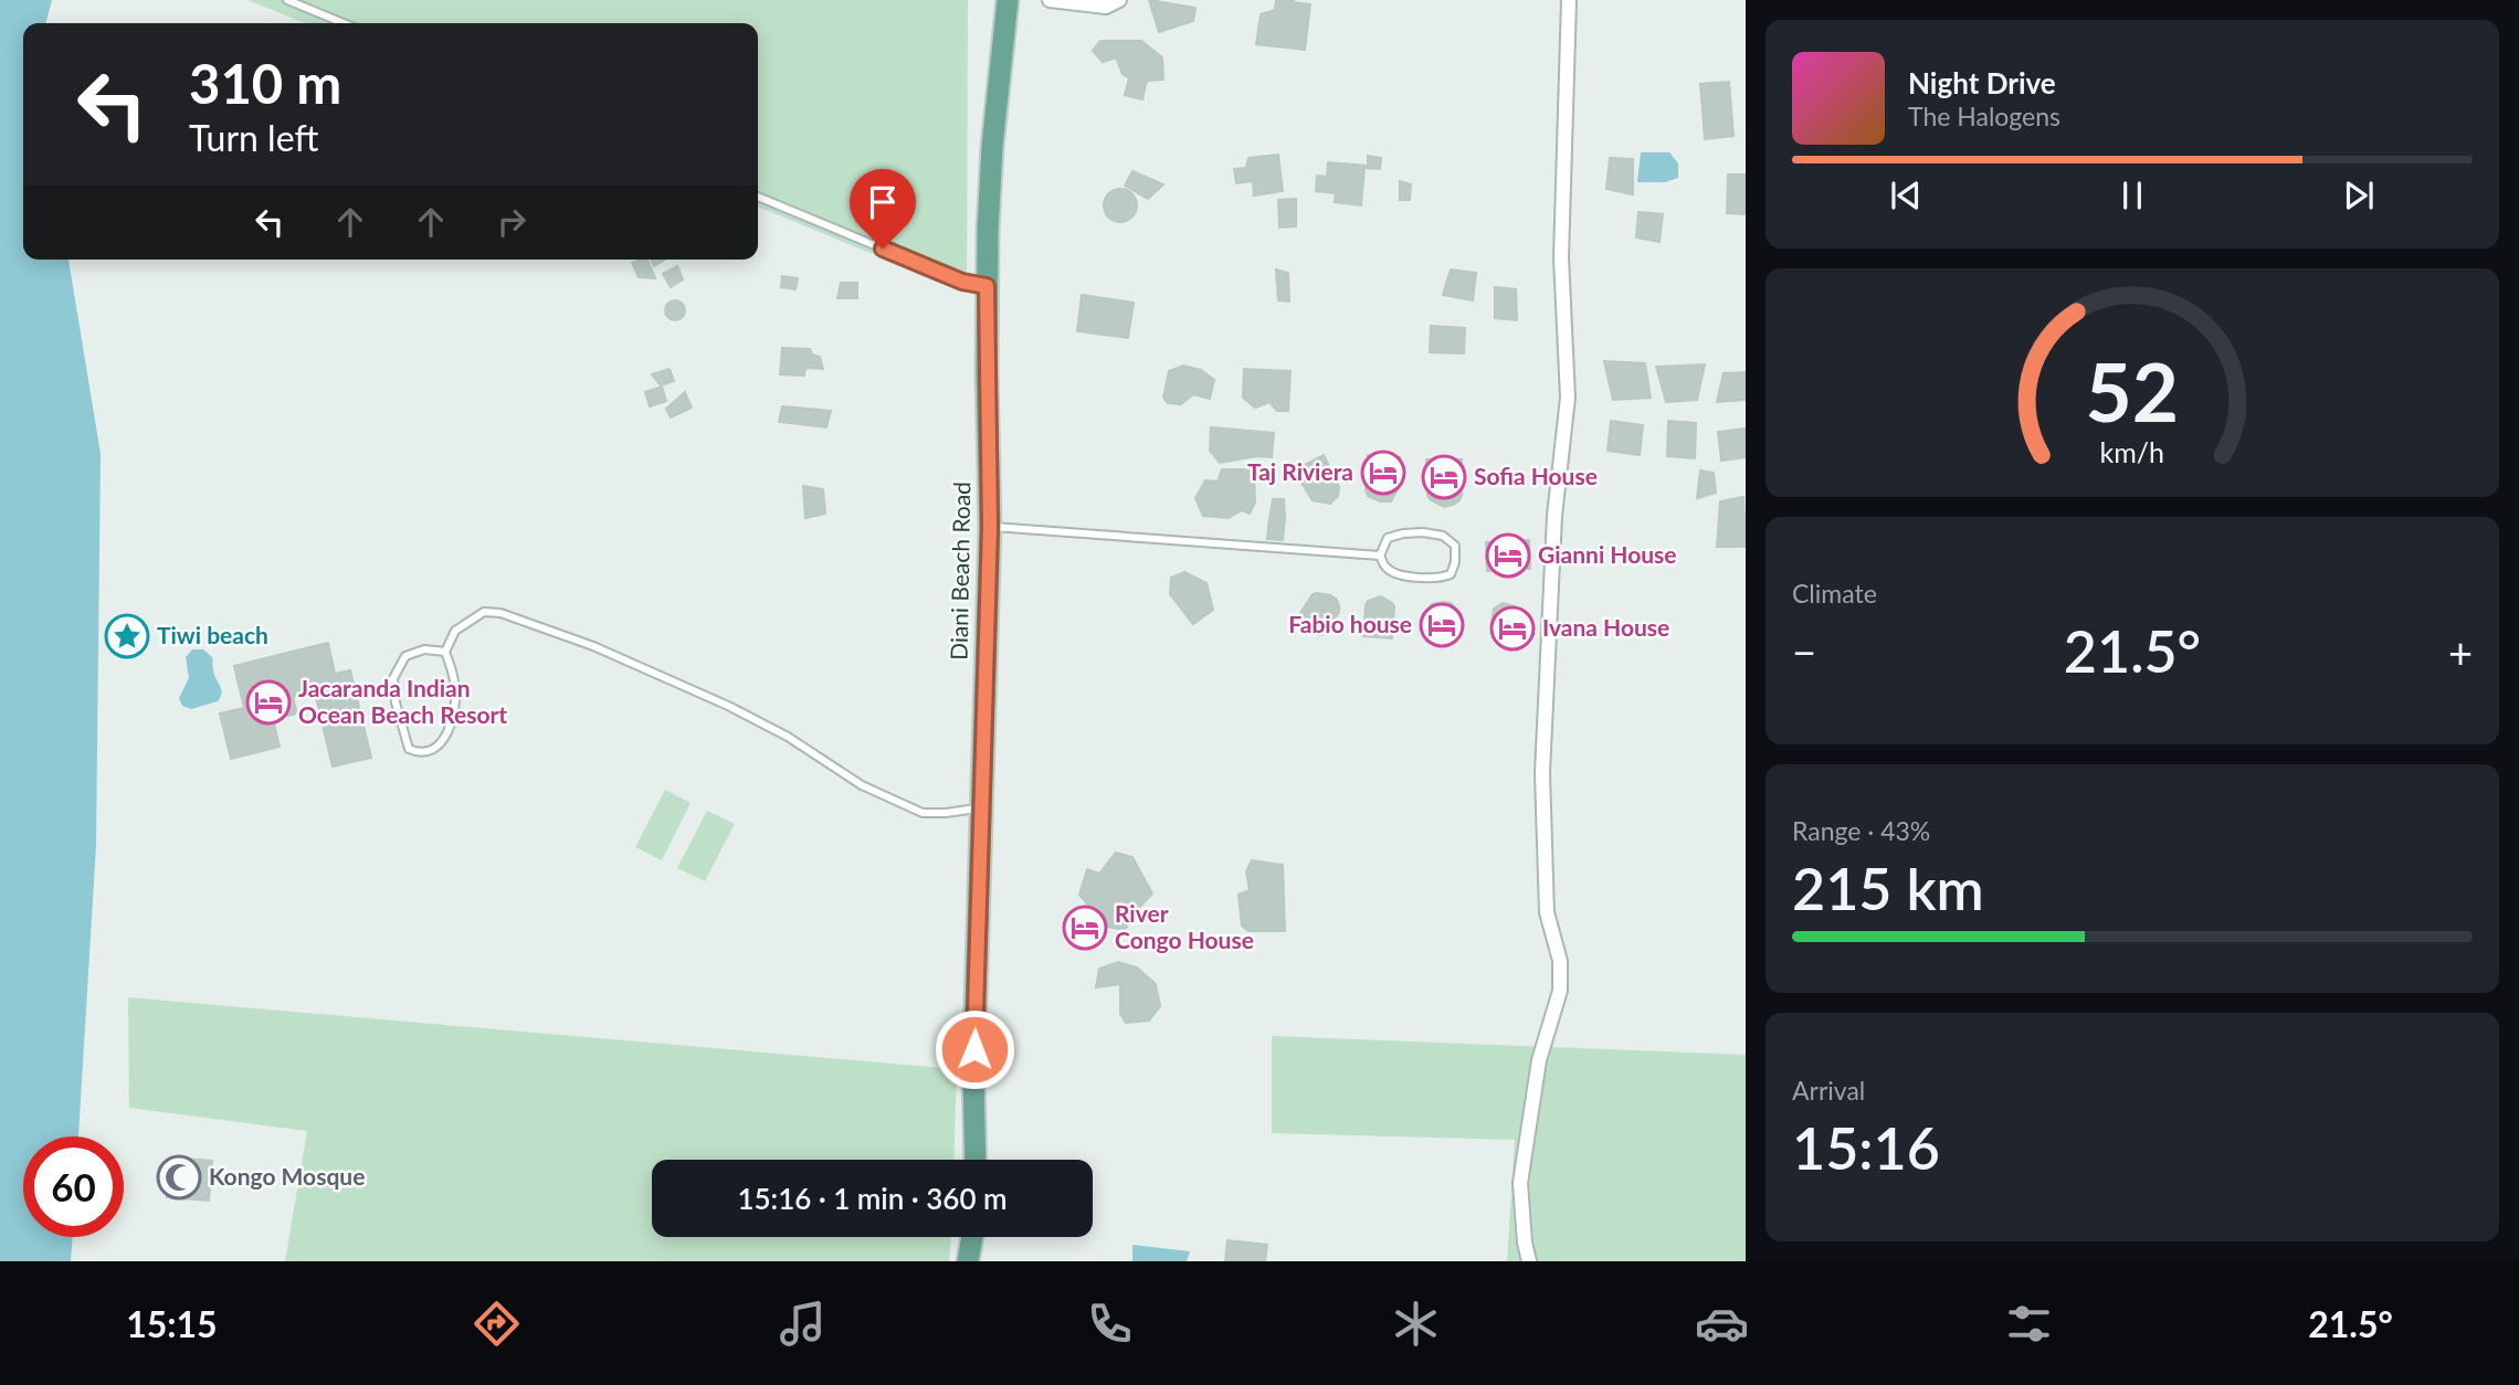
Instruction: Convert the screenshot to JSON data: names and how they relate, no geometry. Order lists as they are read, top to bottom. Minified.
{"streets":{"main road":["Diani Beach Road"]},"places":{"hotel":["Taj Riviera","Sofia House","Gianni House","Fabio house","Ivana House","Jacaranda Indian Ocean Beach Resort","River Congo House"],"place":["Tiwi beach"],"mosque":["Kongo Mosque"]},"page":{"turn":["310 m","Turn left"],"song":["Night Drive","The Halogens"],"tile":["Climate",["Range · 43%","215 km"],["Arrival","15:16"]],"heat":["−","21.5°","+"],"limit":"60","trip":"15:16 · 1 min · 360 m","tabs":["15:15","21.5°"],"gauge":["52","km/h"]}}
